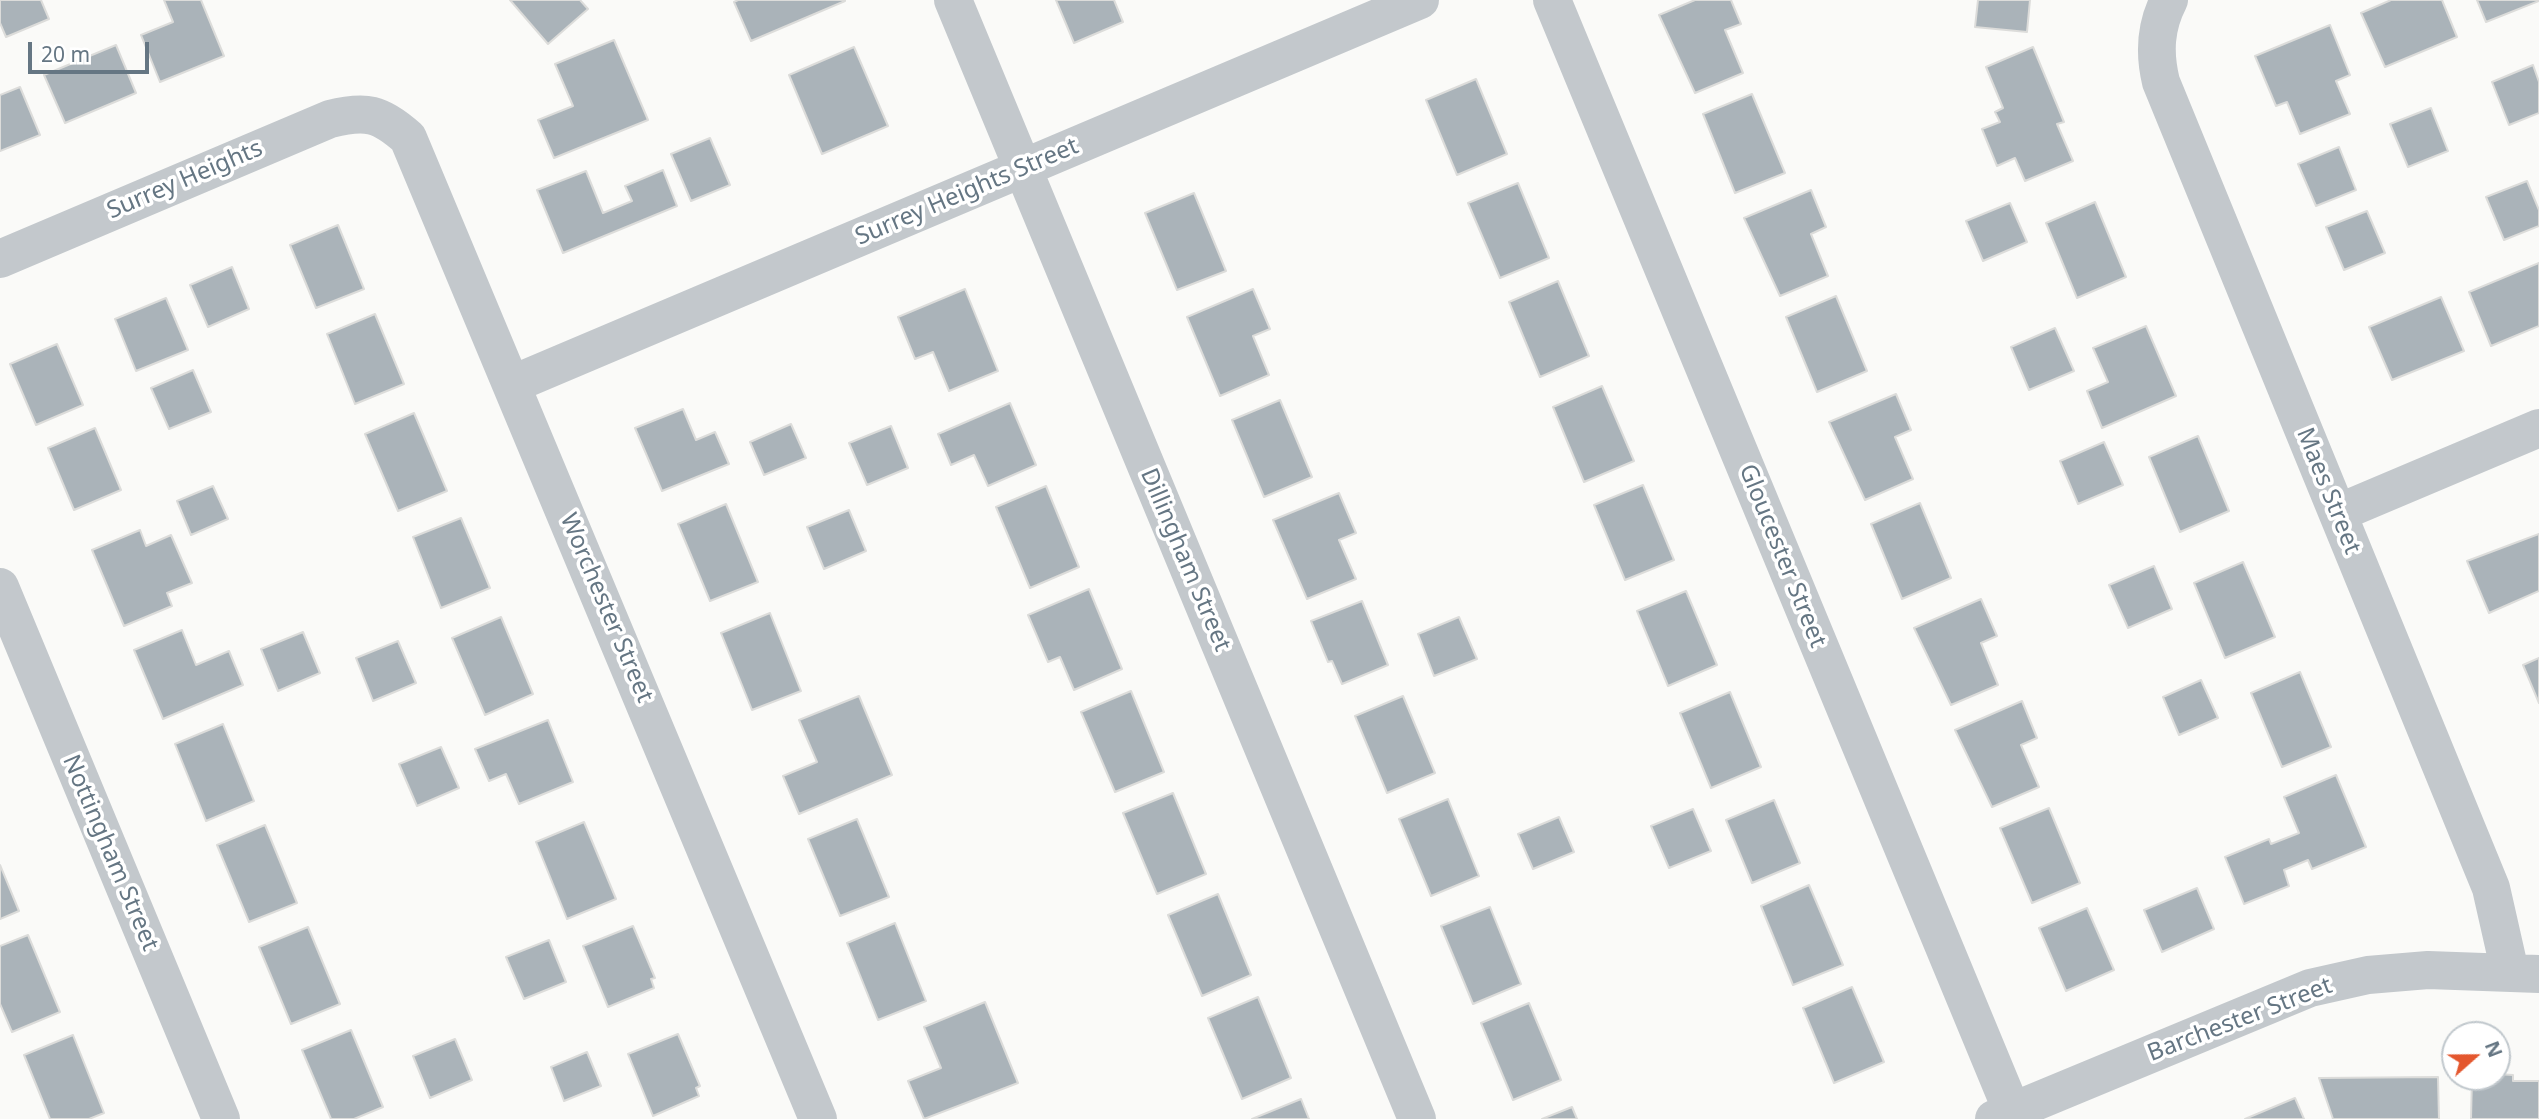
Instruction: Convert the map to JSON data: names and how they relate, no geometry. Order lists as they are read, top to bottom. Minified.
{"streets":{"street":["Surrey Heights","Surrey Heights Street","Maes Street","Gloucester Street","Dillingham Street","Worchester Street","Nottingham Street","Barchester Street"]},"crossings":[["Surrey Heights","Worchester Street"],["Surrey Heights Street","Dillingham Street"],["Surrey Heights Street","Worchester Street"],["Maes Street","Barchester Street"],["Gloucester Street","Barchester Street"]],"scale_bar":"20 m","north":"right"}
